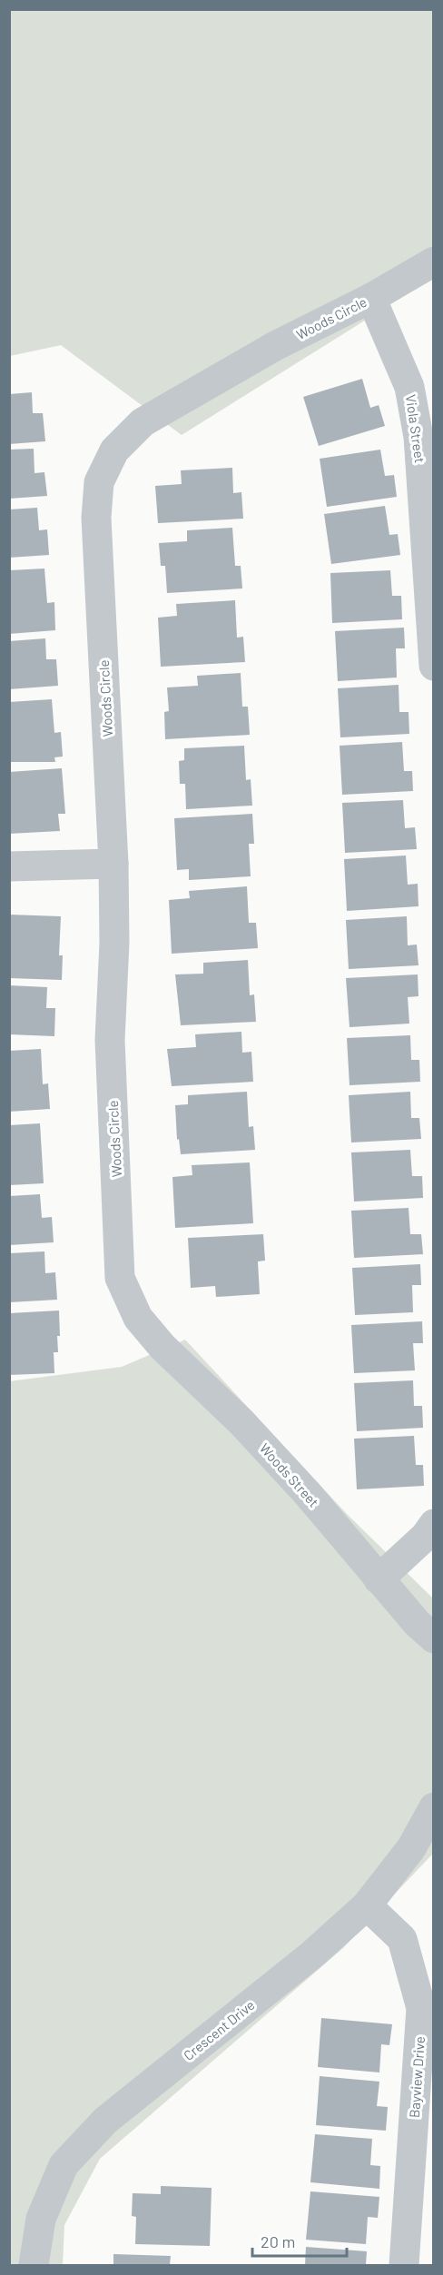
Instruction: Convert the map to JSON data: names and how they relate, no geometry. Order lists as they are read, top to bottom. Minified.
{"streets":{"street":["Woods Circle","Viola Street","Woods Street","Crescent Drive","Bayview Drive"]},"crossings":[["Woods Circle","Viola Street"],["Woods Circle","Woods Street"],["Crescent Drive","Bayview Drive"]],"scale_bar":"20 m"}
